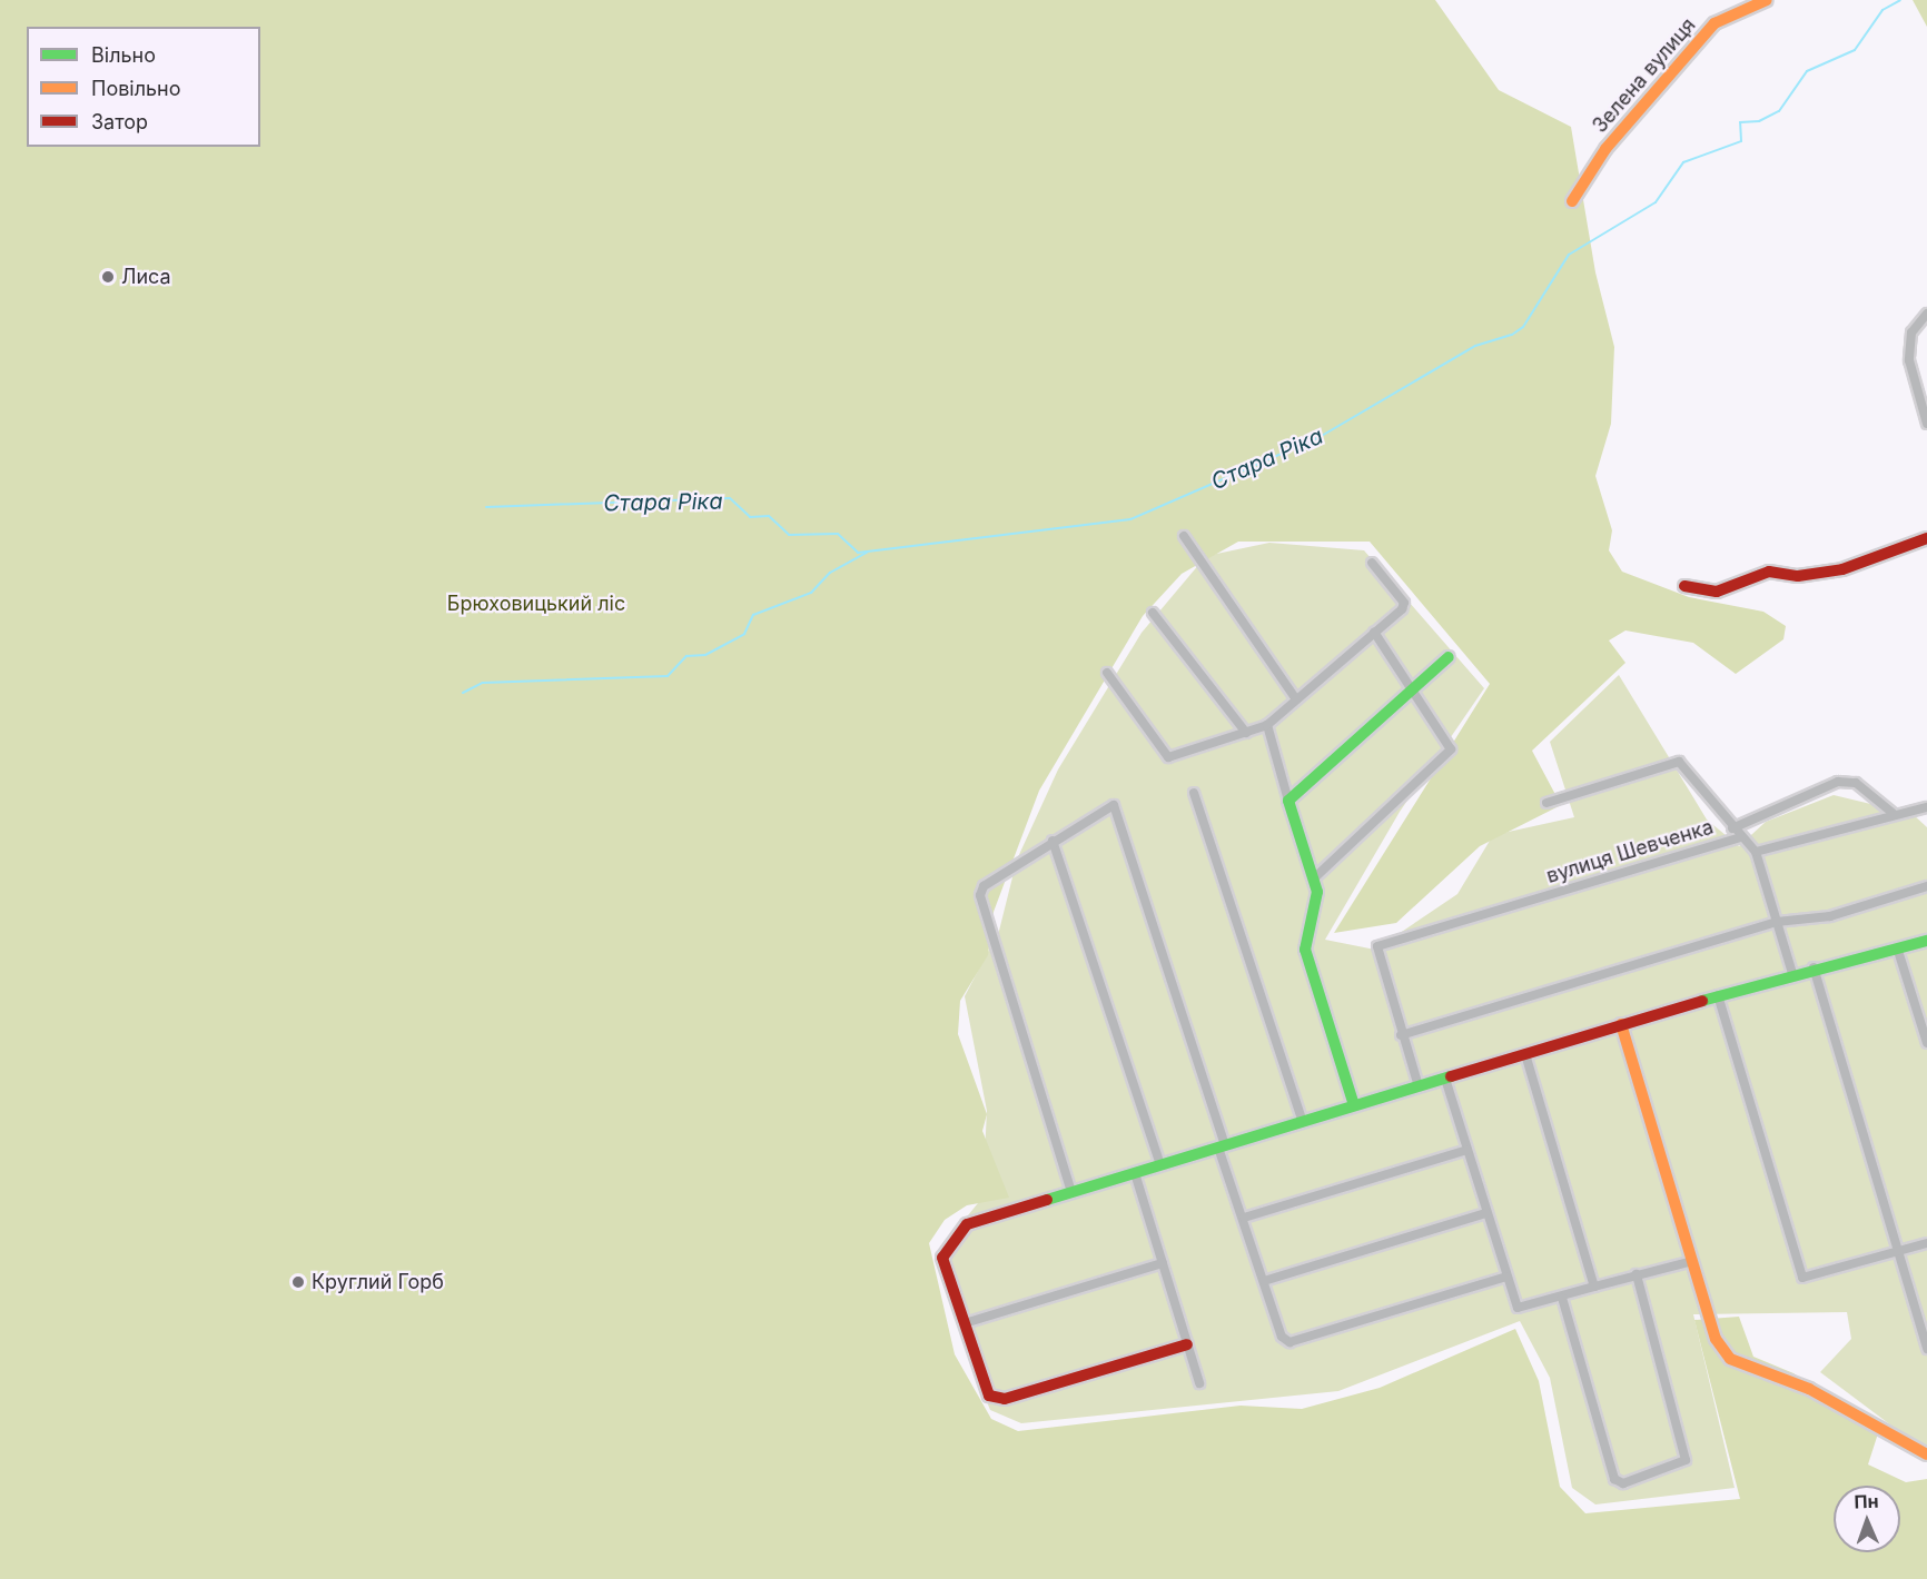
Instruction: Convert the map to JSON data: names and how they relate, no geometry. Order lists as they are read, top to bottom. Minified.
{"streets":{"street":["Зелена вулиця","вулиця Шевченка"]},"water":["Стара Ріка"],"parks":["Брюховицький ліс"],"places":["Лиса","Круглий Горб"],"legend":["Вільно","Повільно","Затор"],"north":"top"}
